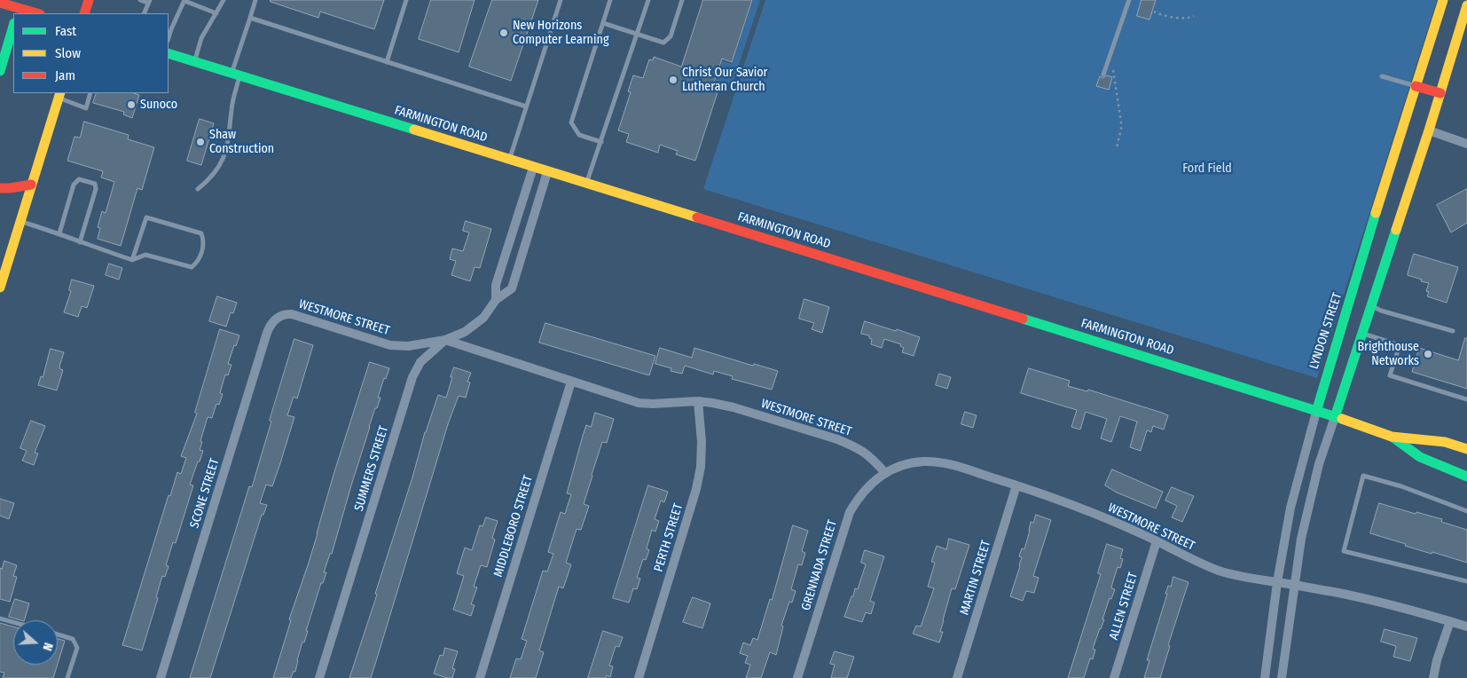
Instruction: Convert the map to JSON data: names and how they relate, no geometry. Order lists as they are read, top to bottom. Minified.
{"streets":{"main road":["FARMINGTON ROAD","LYNDON STREET"],"street":["WESTMORE STREET","SUMMERS STREET","SCONE STREET","MIDDLEBORO STREET","PERTH STREET","GRENNADA STREET","MARTIN STREET","ALLEN STREET"]},"crossings":[["FARMINGTON ROAD","LYNDON STREET"],["FARMINGTON ROAD","SUMMERS STREET"],["WESTMORE STREET","LYNDON STREET"],["WESTMORE STREET","SUMMERS STREET"],["WESTMORE STREET","SCONE STREET"],["WESTMORE STREET","MIDDLEBORO STREET"],["WESTMORE STREET","PERTH STREET"],["WESTMORE STREET","GRENNADA STREET"],["WESTMORE STREET","MARTIN STREET"],["WESTMORE STREET","ALLEN STREET"]],"parks":["Ford Field"],"places":["New Horizons Computer Learning","Christ Our Savior Lutheran Church","Sunoco","Shaw Construction","Brighthouse Networks"],"legend":["Fast","Slow","Jam"],"north":"right"}
